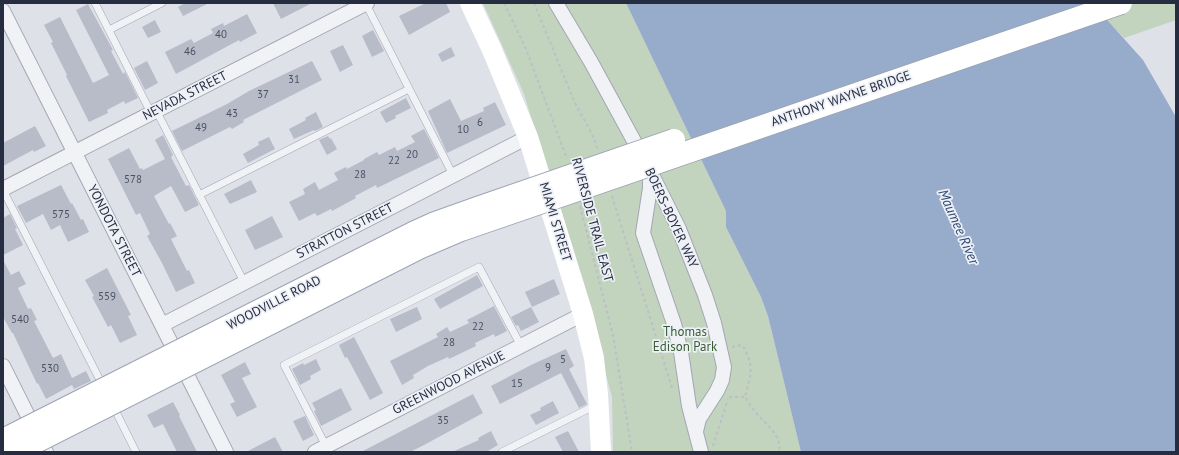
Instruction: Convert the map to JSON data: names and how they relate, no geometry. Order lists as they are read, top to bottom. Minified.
{"streets":{"main road":["ANTHONY WAYNE BRIDGE","WOODVILLE ROAD"],"street":["NEVADA STREET","BOERS-BOYER WAY","MIAMI STREET","YONDOTA STREET","STRATTON STREET","GREENWOOD AVENUE"],"path":["RIVERSIDE TRAIL EAST"]},"crossings":[["NEVADA STREET","YONDOTA STREET"],["ANTHONY WAYNE BRIDGE","RIVERSIDE TRAIL EAST"],["ANTHONY WAYNE BRIDGE","WOODVILLE ROAD"],["RIVERSIDE TRAIL EAST","WOODVILLE ROAD"],["MIAMI STREET","STRATTON STREET"],["MIAMI STREET","GREENWOOD AVENUE"],["YONDOTA STREET","STRATTON STREET"]],"water":["Maumee River"],"parks":["Thomas Edison Park"],"house_numbers":["40","46","31","37","43","6","49","10","20","22","28","578","575","559","540","22","28","5","9","530","15","35"]}
